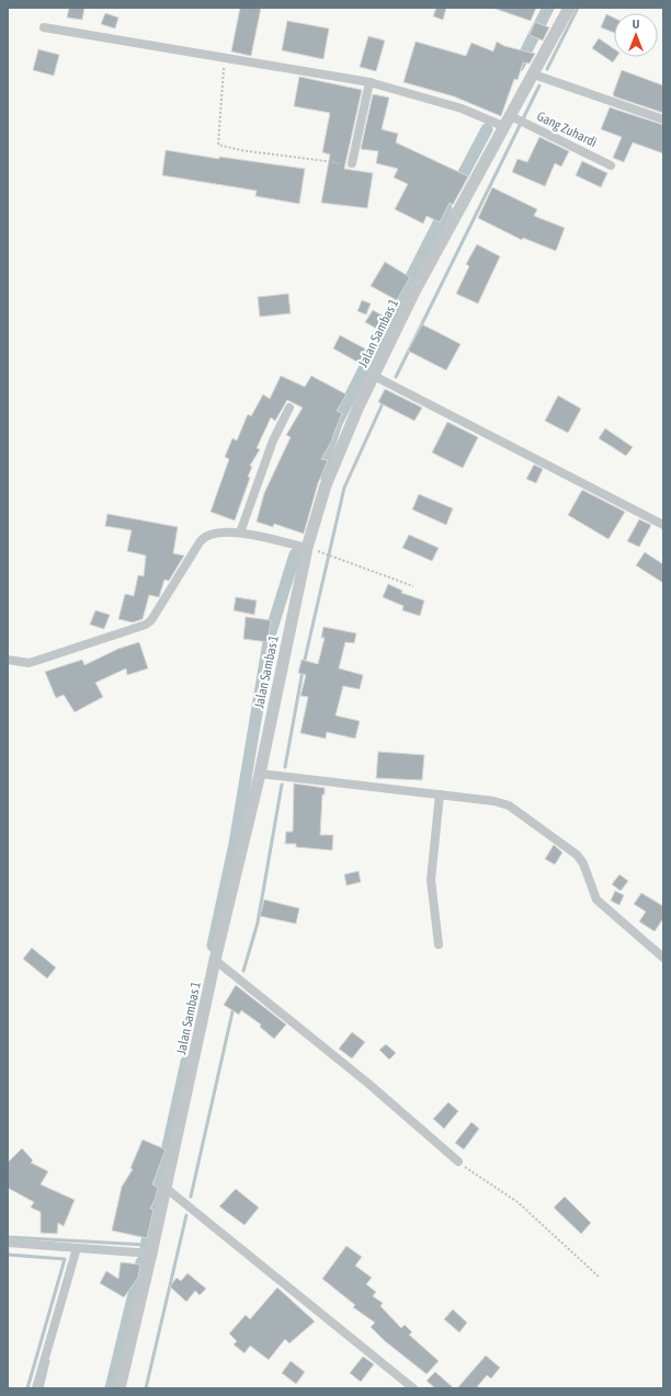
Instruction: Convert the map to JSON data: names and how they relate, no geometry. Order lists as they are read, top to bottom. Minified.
{"streets":{"street":["Gang Zuhardi","Jalan Sambas 1"]},"crossings":[["Gang Zuhardi","Jalan Sambas 1"]],"north":"top"}
